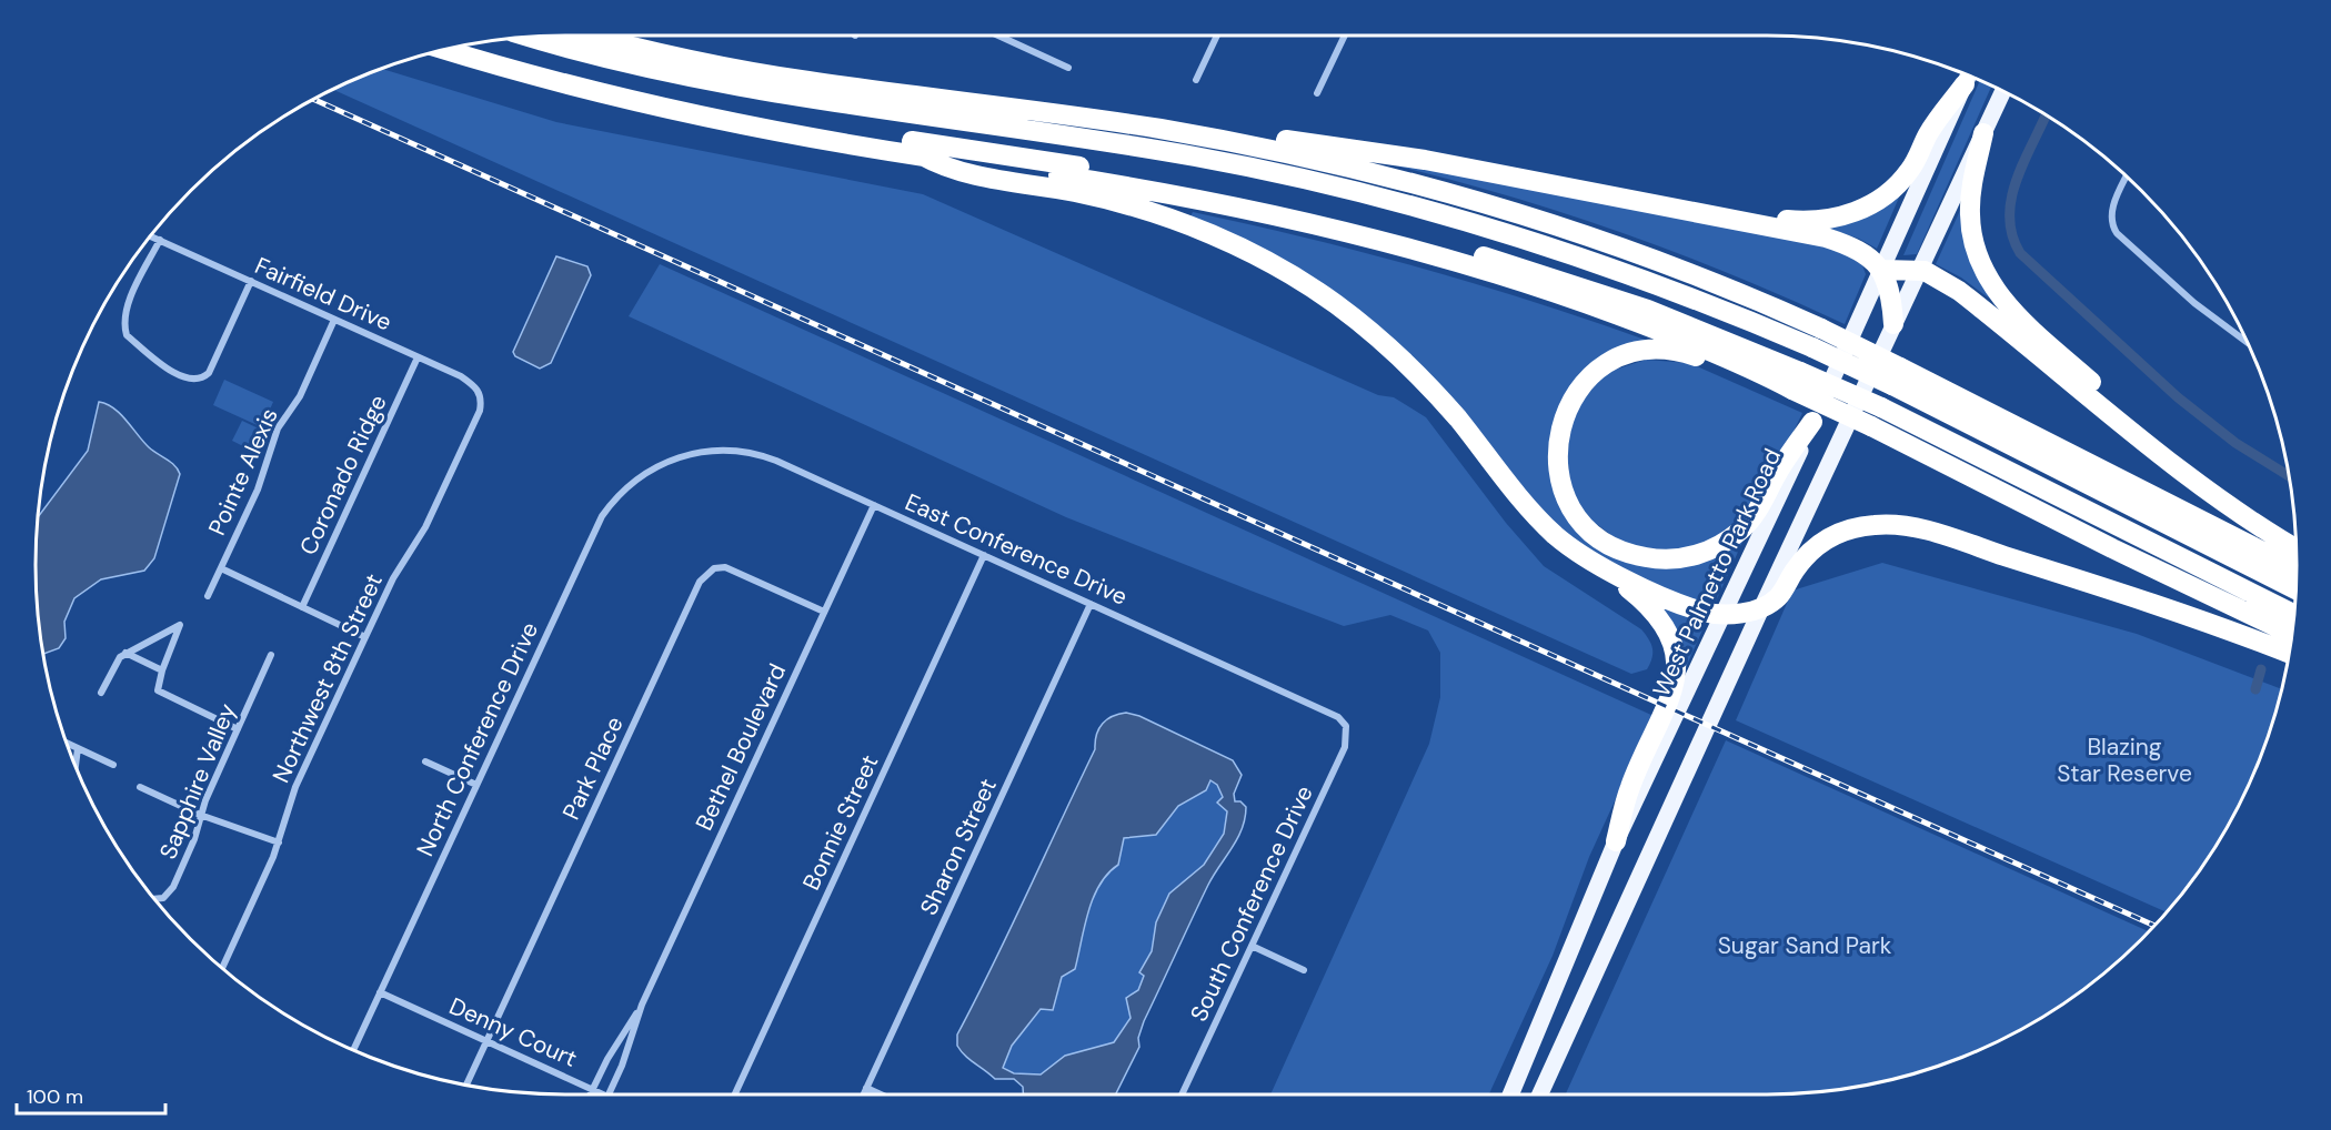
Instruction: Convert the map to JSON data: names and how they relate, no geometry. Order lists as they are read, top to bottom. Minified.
{"streets":{"main road":["West Palmetto Park Road"],"street":["Fairfield Drive","Pointe Alexis","Coronado Ridge","East Conference Drive","Northwest 8th Street","North Conference Drive","Bethel Boulevard","Park Place","Sapphire Valley","Bonnie Street","Sharon Street","South Conference Drive","Denny Court"]},"crossings":[["Fairfield Drive","Pointe Alexis"],["Fairfield Drive","Coronado Ridge"],["Fairfield Drive","Northwest 8th Street"],["East Conference Drive","North Conference Drive"],["East Conference Drive","Bethel Boulevard"],["East Conference Drive","Bonnie Street"],["East Conference Drive","Sharon Street"],["East Conference Drive","South Conference Drive"],["North Conference Drive","Denny Court"],["Bethel Boulevard","Park Place"],["Bethel Boulevard","Denny Court"],["Park Place","Denny Court"]],"parks":["Blazing Star Reserve","Sugar Sand Park"],"scale_bar":"100 m"}
